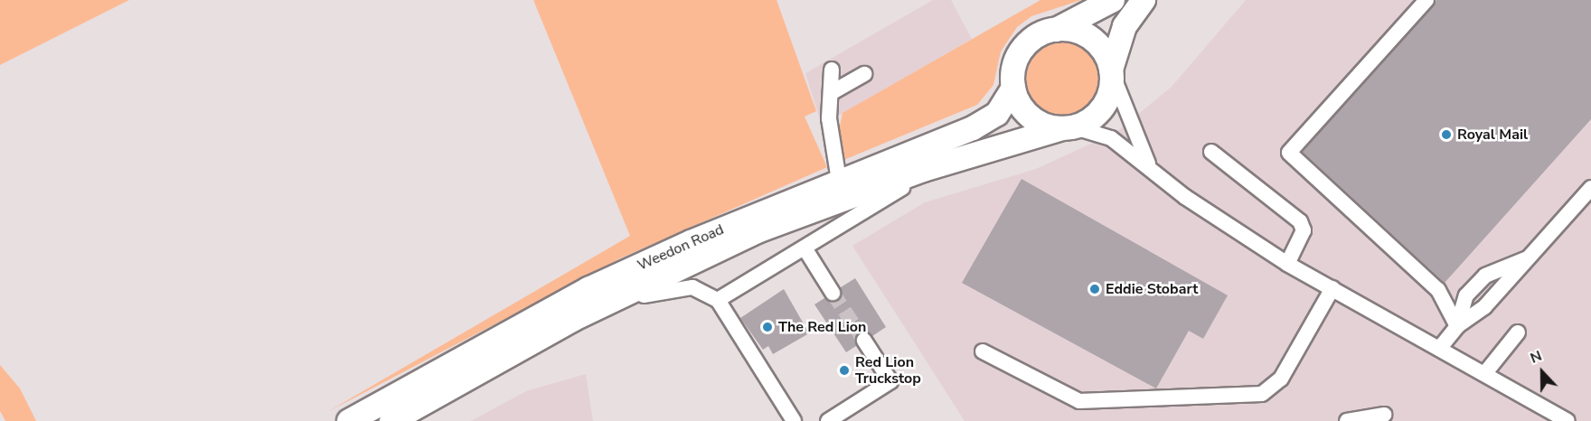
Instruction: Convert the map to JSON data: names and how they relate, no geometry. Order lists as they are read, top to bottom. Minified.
{"streets":{"highway":["Weedon Road"]},"places":["Royal Mail","Eddie Stobart","The Red Lion","Red Lion Truckstop"],"north":"top"}
